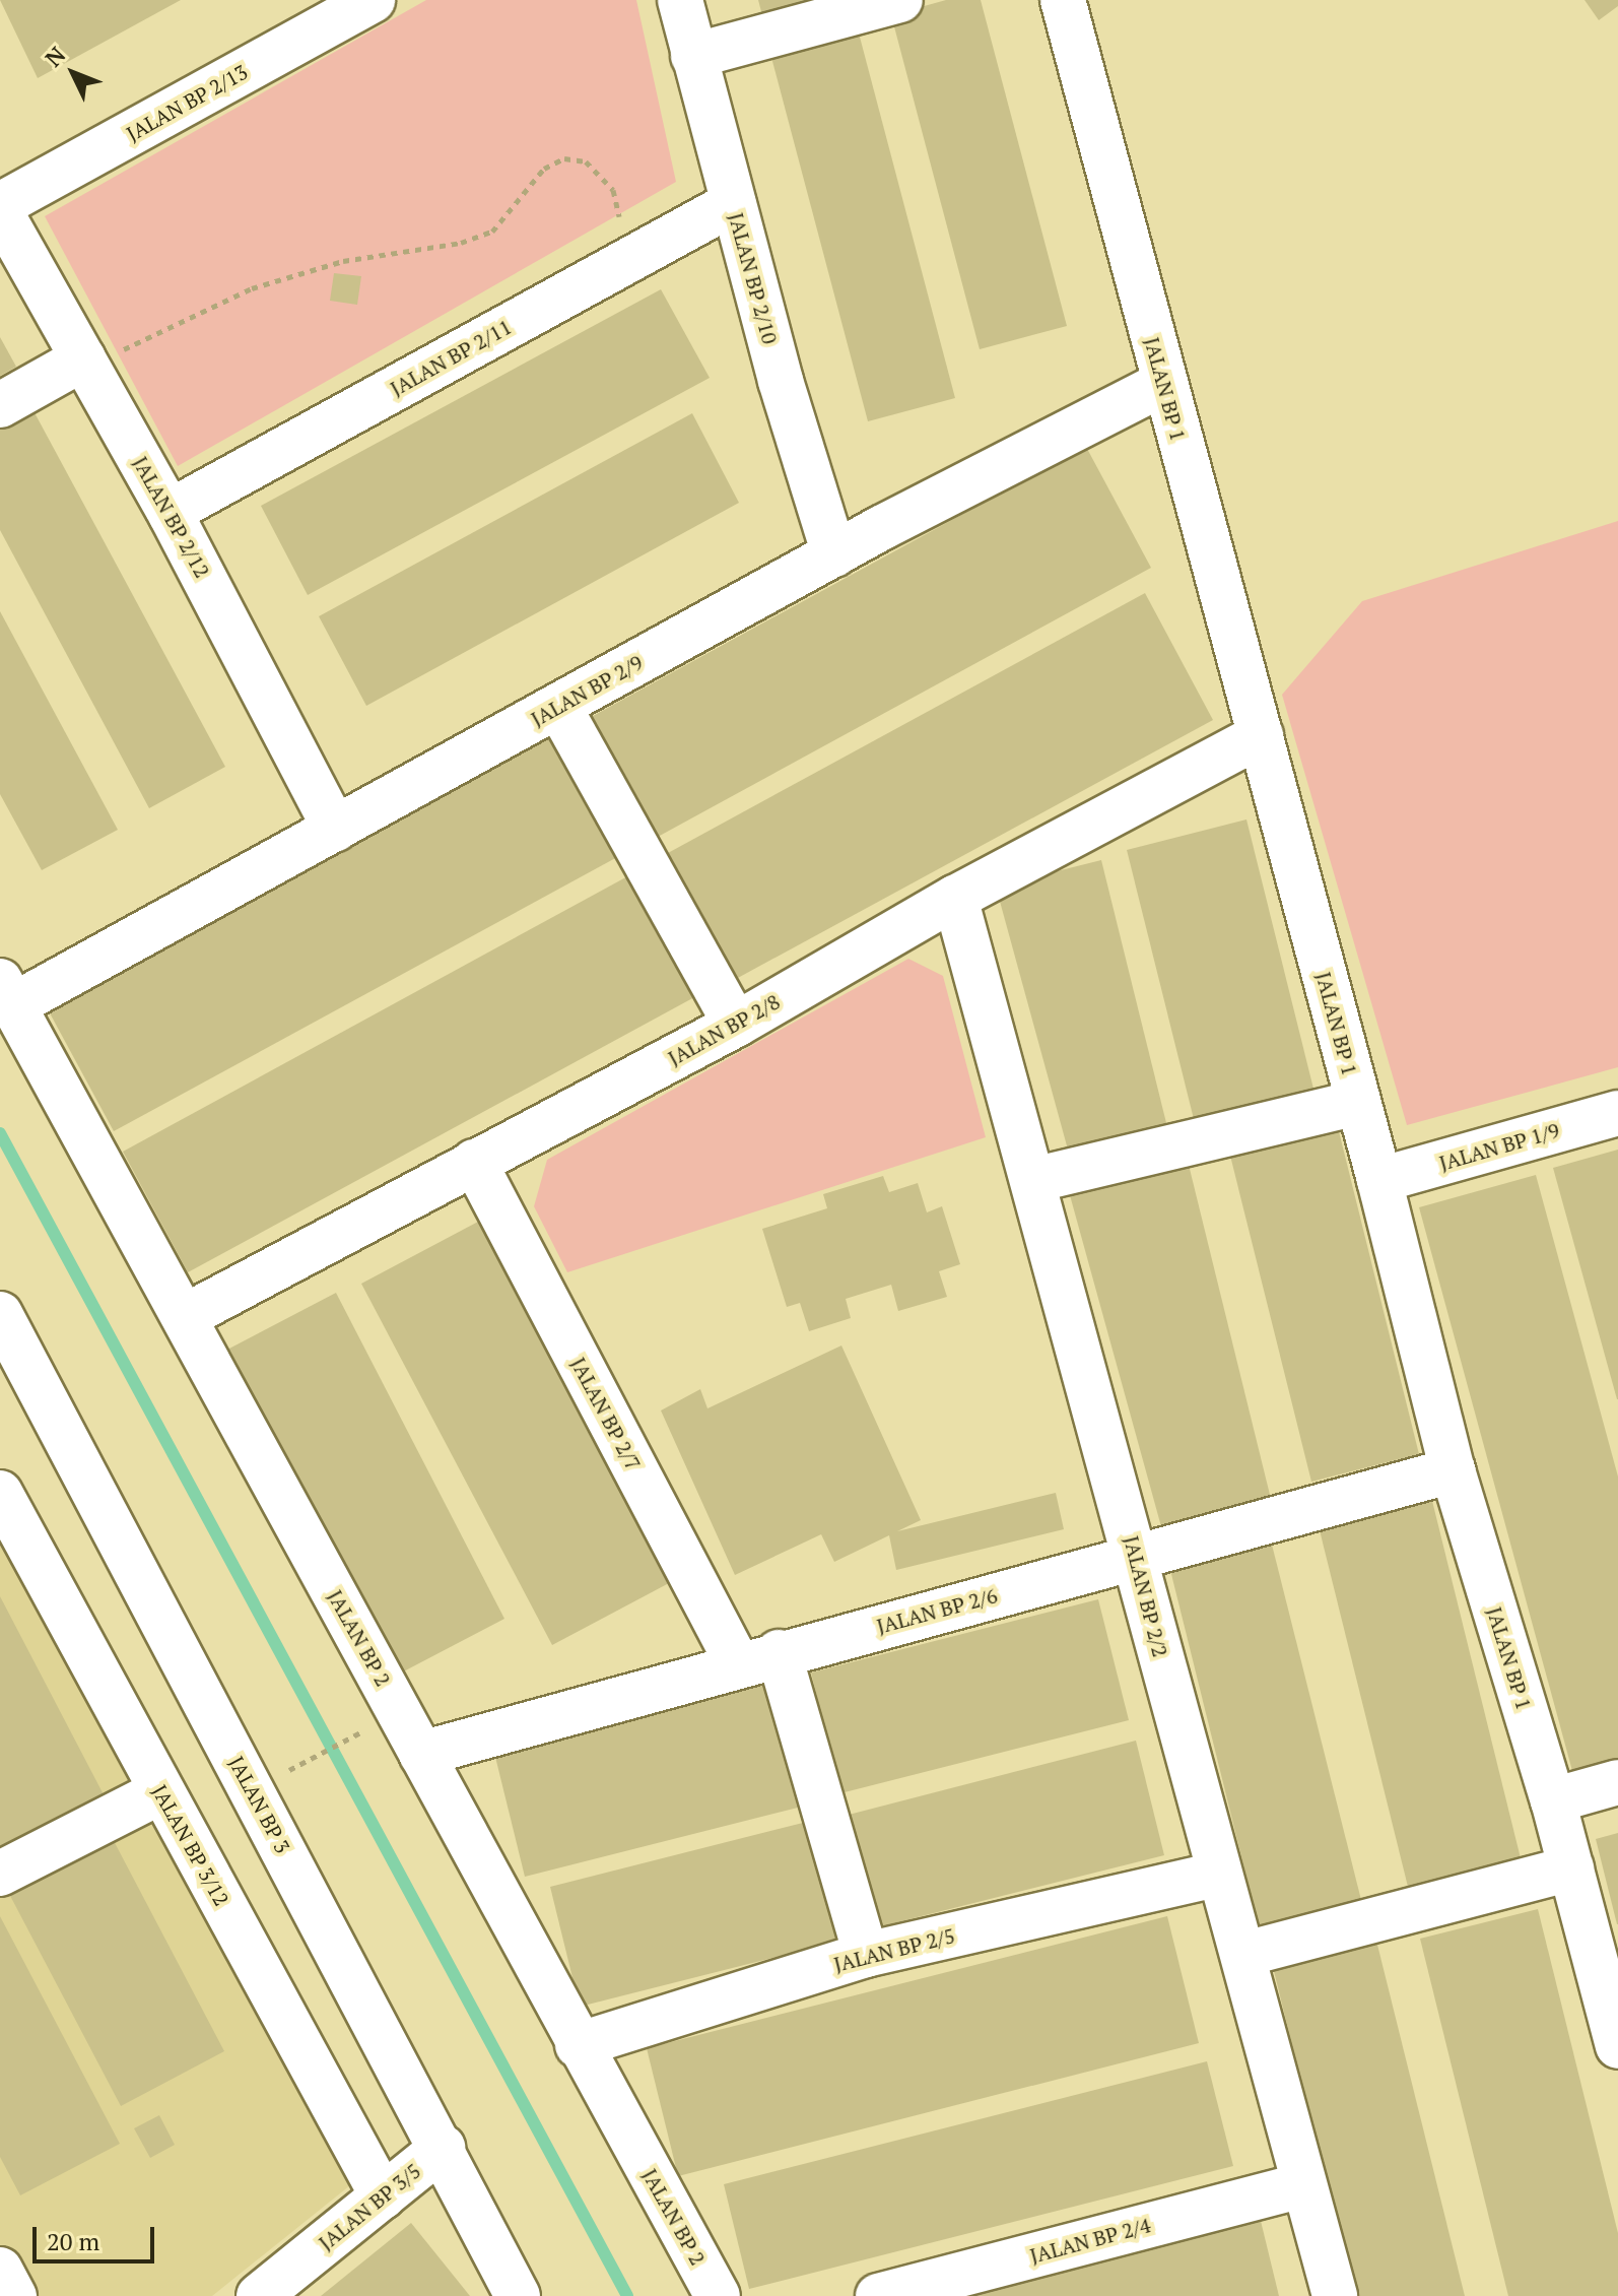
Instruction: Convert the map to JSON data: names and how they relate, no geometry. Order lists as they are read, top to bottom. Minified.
{"streets":{"street":["JALAN BP 2/13","JALAN BP 2/10","JALAN BP 2/11","JALAN BP 1","JALAN BP 2/12","JALAN BP 2/9","JALAN BP 2/8","JALAN BP 1/9","JALAN BP 2/7","JALAN BP 2/2","JALAN BP 2/6","JALAN BP 2","JALAN BP 3","JALAN BP 3/12","JALAN BP 2/5","JALAN BP 3/5","JALAN BP 2/4"]},"crossings":[["JALAN BP 2/10","JALAN BP 2/11"],["JALAN BP 2/10","JALAN BP 2/9"],["JALAN BP 2/11","JALAN BP 2/12"],["JALAN BP 1","JALAN BP 2/9"],["JALAN BP 1","JALAN BP 2/8"],["JALAN BP 1","JALAN BP 1/9"],["JALAN BP 1","JALAN BP 2/6"],["JALAN BP 2/12","JALAN BP 2/9"],["JALAN BP 2/9","JALAN BP 2"],["JALAN BP 2/8","JALAN BP 2/7"],["JALAN BP 2/8","JALAN BP 2/2"],["JALAN BP 2/8","JALAN BP 2"],["JALAN BP 2/7","JALAN BP 2/6"],["JALAN BP 2/7","JALAN BP 2/5"],["JALAN BP 2/2","JALAN BP 2/6"],["JALAN BP 2/2","JALAN BP 2/5"],["JALAN BP 2/2","JALAN BP 2/4"],["JALAN BP 2/6","JALAN BP 2"],["JALAN BP 2","JALAN BP 2/5"],["JALAN BP 3","JALAN BP 3/5"],["JALAN BP 3/12","JALAN BP 3/5"]],"scale_bar":"20 m","north":"top left"}
